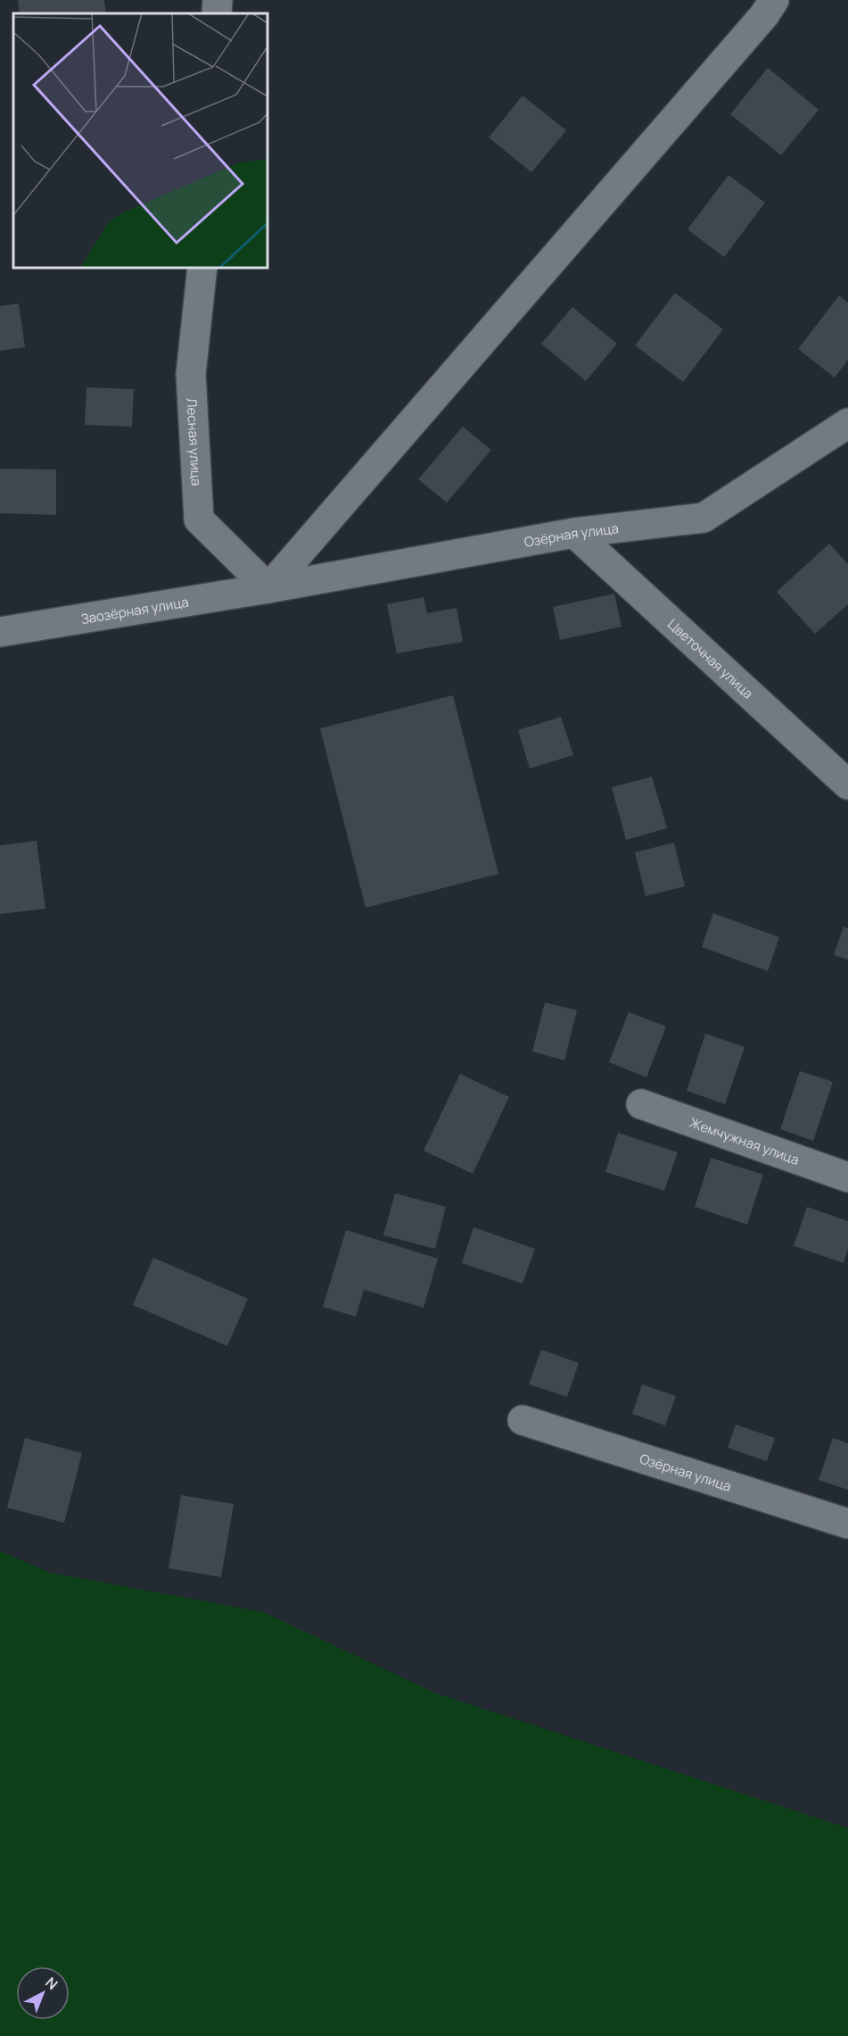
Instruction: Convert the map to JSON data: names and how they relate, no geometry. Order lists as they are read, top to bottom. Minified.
{"streets":{"street":["Лесная улица","Озёрная улица","Заозёрная улица","Цветочная улица","Жемчужная улица"]},"crossings":[["Лесная улица","Озёрная улица"],["Лесная улица","Заозёрная улица"],["Озёрная улица","Заозёрная улица"],["Озёрная улица","Цветочная улица"]],"north":"top right"}
